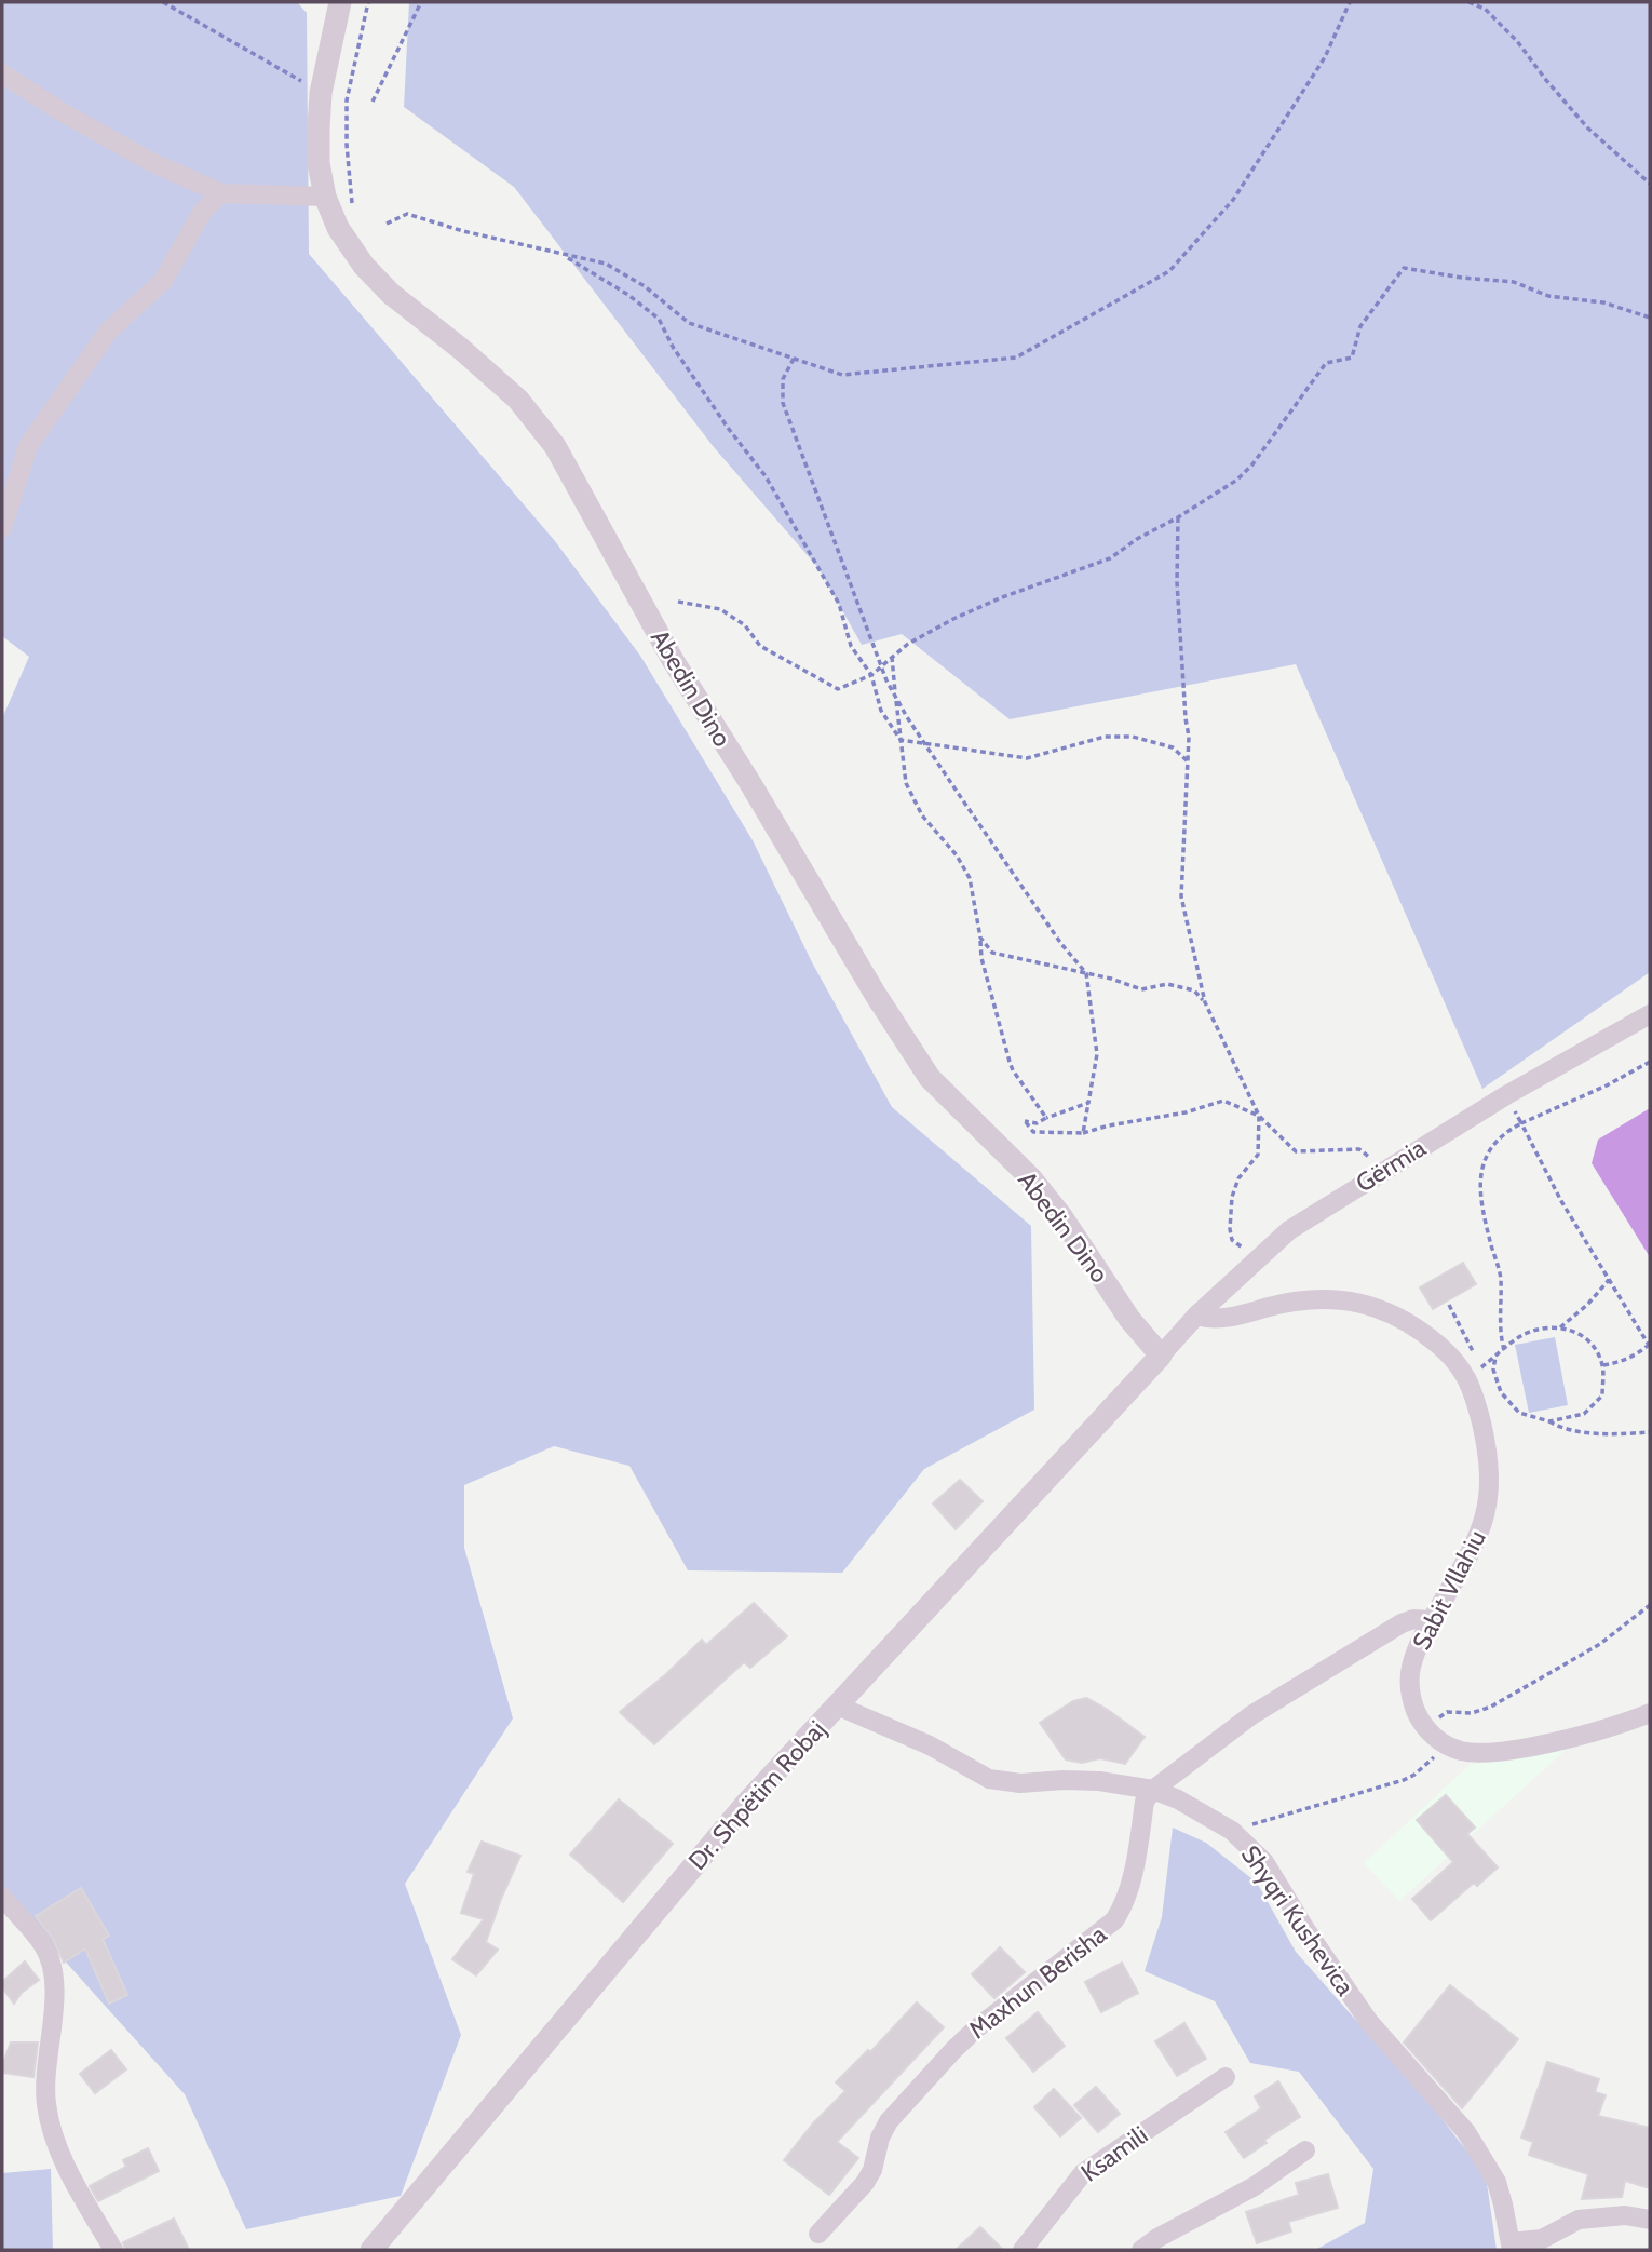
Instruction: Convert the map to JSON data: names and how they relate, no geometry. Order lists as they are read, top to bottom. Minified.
{"streets":{"street":["Abedin Dino","Gërmia","Sabit Vllahiu","Dr. Shpëtim Robaj","Shyqri Kushevica","Maxhun Berisha","Ksamili"]},"crossings":[["Abedin Dino","Gërmia"],["Abedin Dino","Dr. Shpëtim Robaj"],["Gërmia","Sabit Vllahiu"],["Gërmia","Dr. Shpëtim Robaj"],["Dr. Shpëtim Robaj","Shyqri Kushevica"],["Shyqri Kushevica","Maxhun Berisha"]]}
